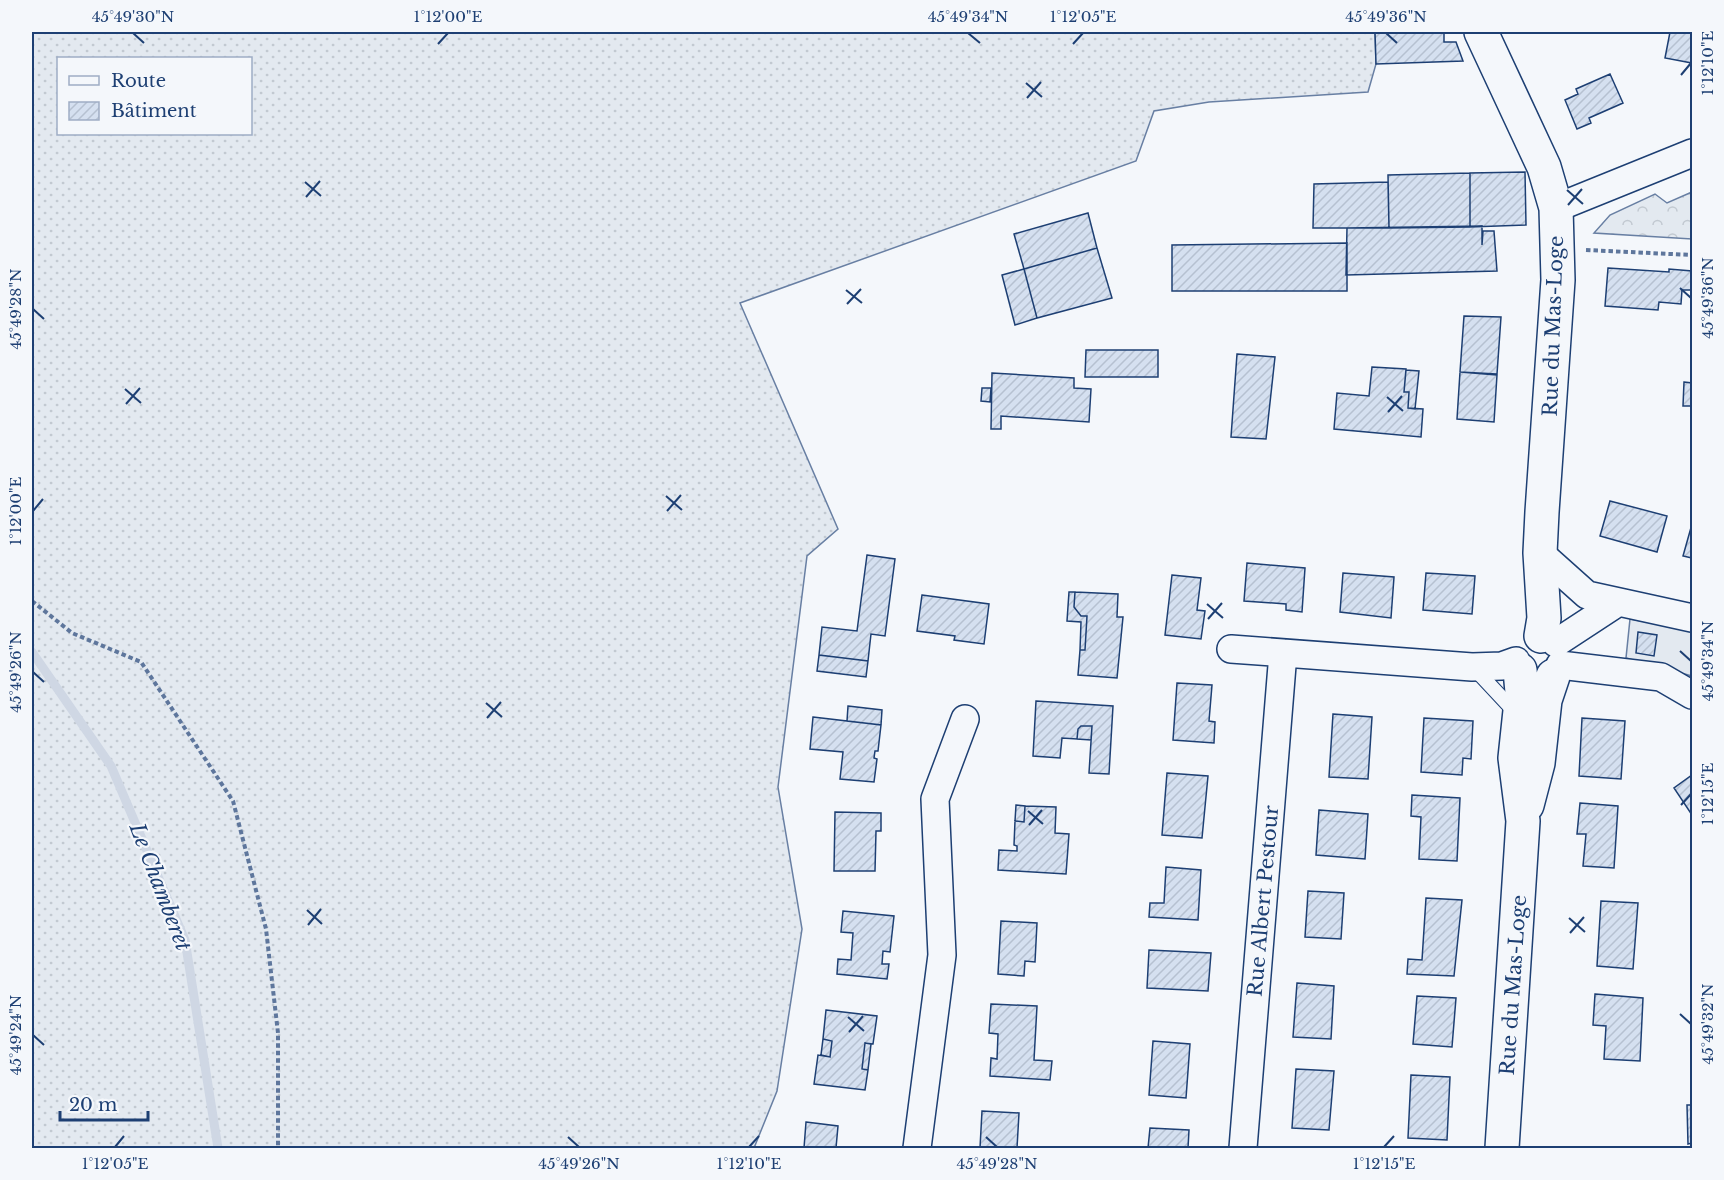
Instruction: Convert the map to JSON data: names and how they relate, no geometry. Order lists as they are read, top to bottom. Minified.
{"streets":{"main road":["Rue du Mas-Loge"],"street":["Rue Albert Pestour"]},"water":["Le Chamberet"],"legend":["Route","Bâtiment"],"scale_bar":"20 m","coordinates":["45°49'30\"N","1°12'00\"E","45°49'34\"N","1°12'05\"E","45°49'36\"N","1°12'10\"E","45°49'28\"N","45°49'26\"N","1°12'15\"E","45°49'32\"N","45°49'24\"N"]}
